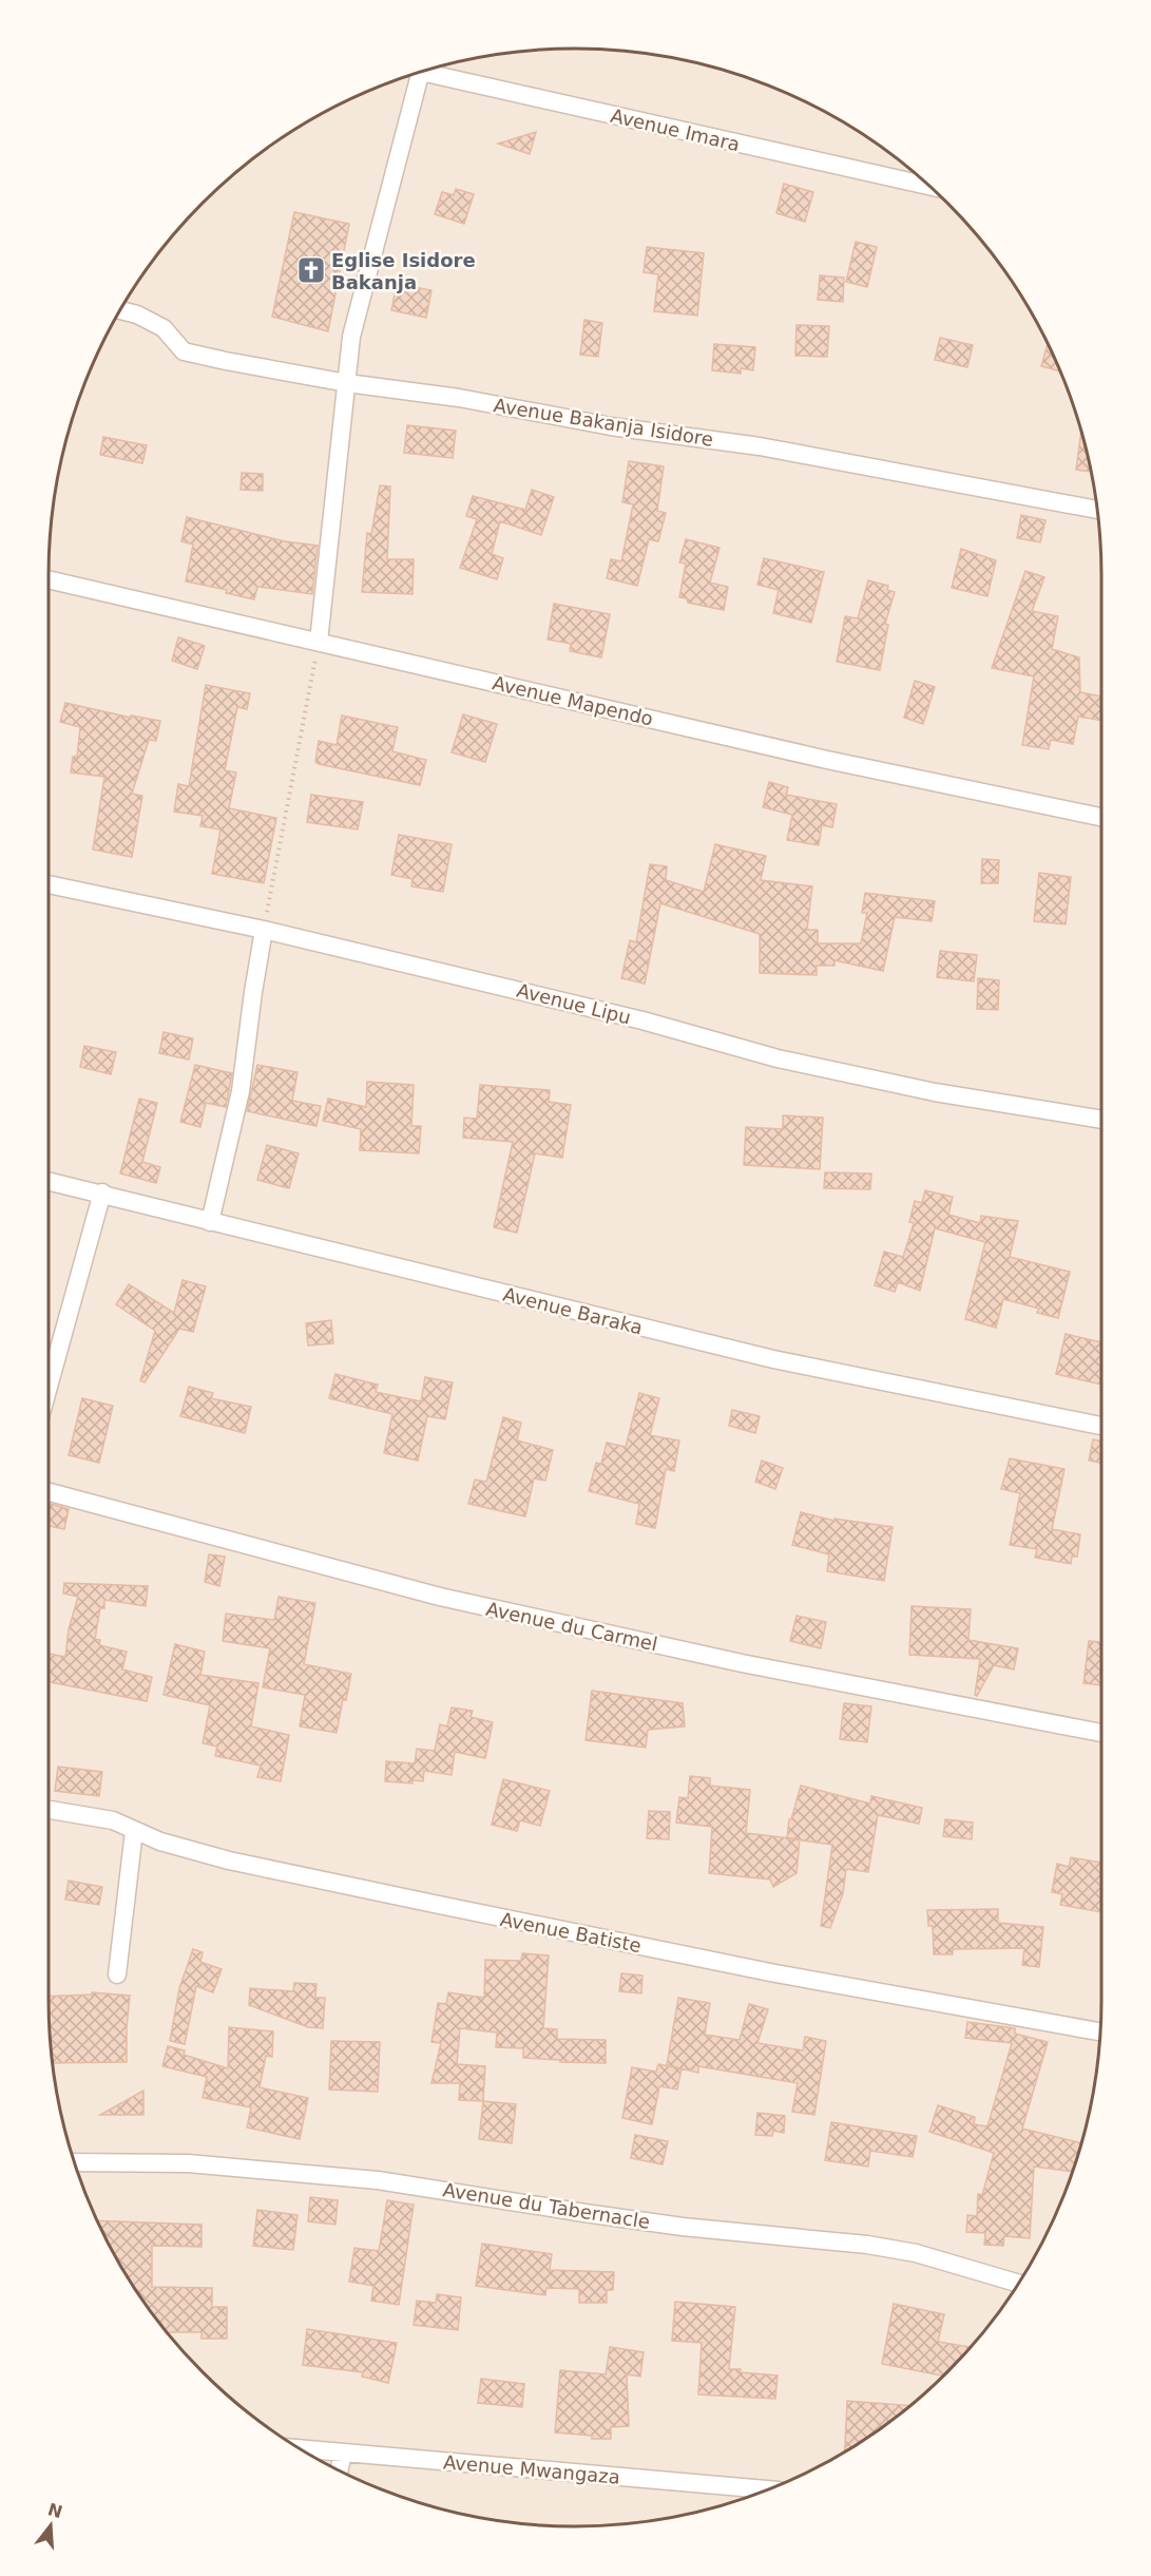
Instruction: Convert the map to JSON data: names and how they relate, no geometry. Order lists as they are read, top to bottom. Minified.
{"streets":{"street":["Avenue Imara","Avenue Bakanja Isidore","Avenue Mapendo","Avenue Lipu","Avenue Baraka","Avenue du Carmel","Avenue Batiste","Avenue du Tabernacle","Avenue Mwangaza"]},"places":{"church":["Eglise Isidore Bakanja"]},"north":"top"}
